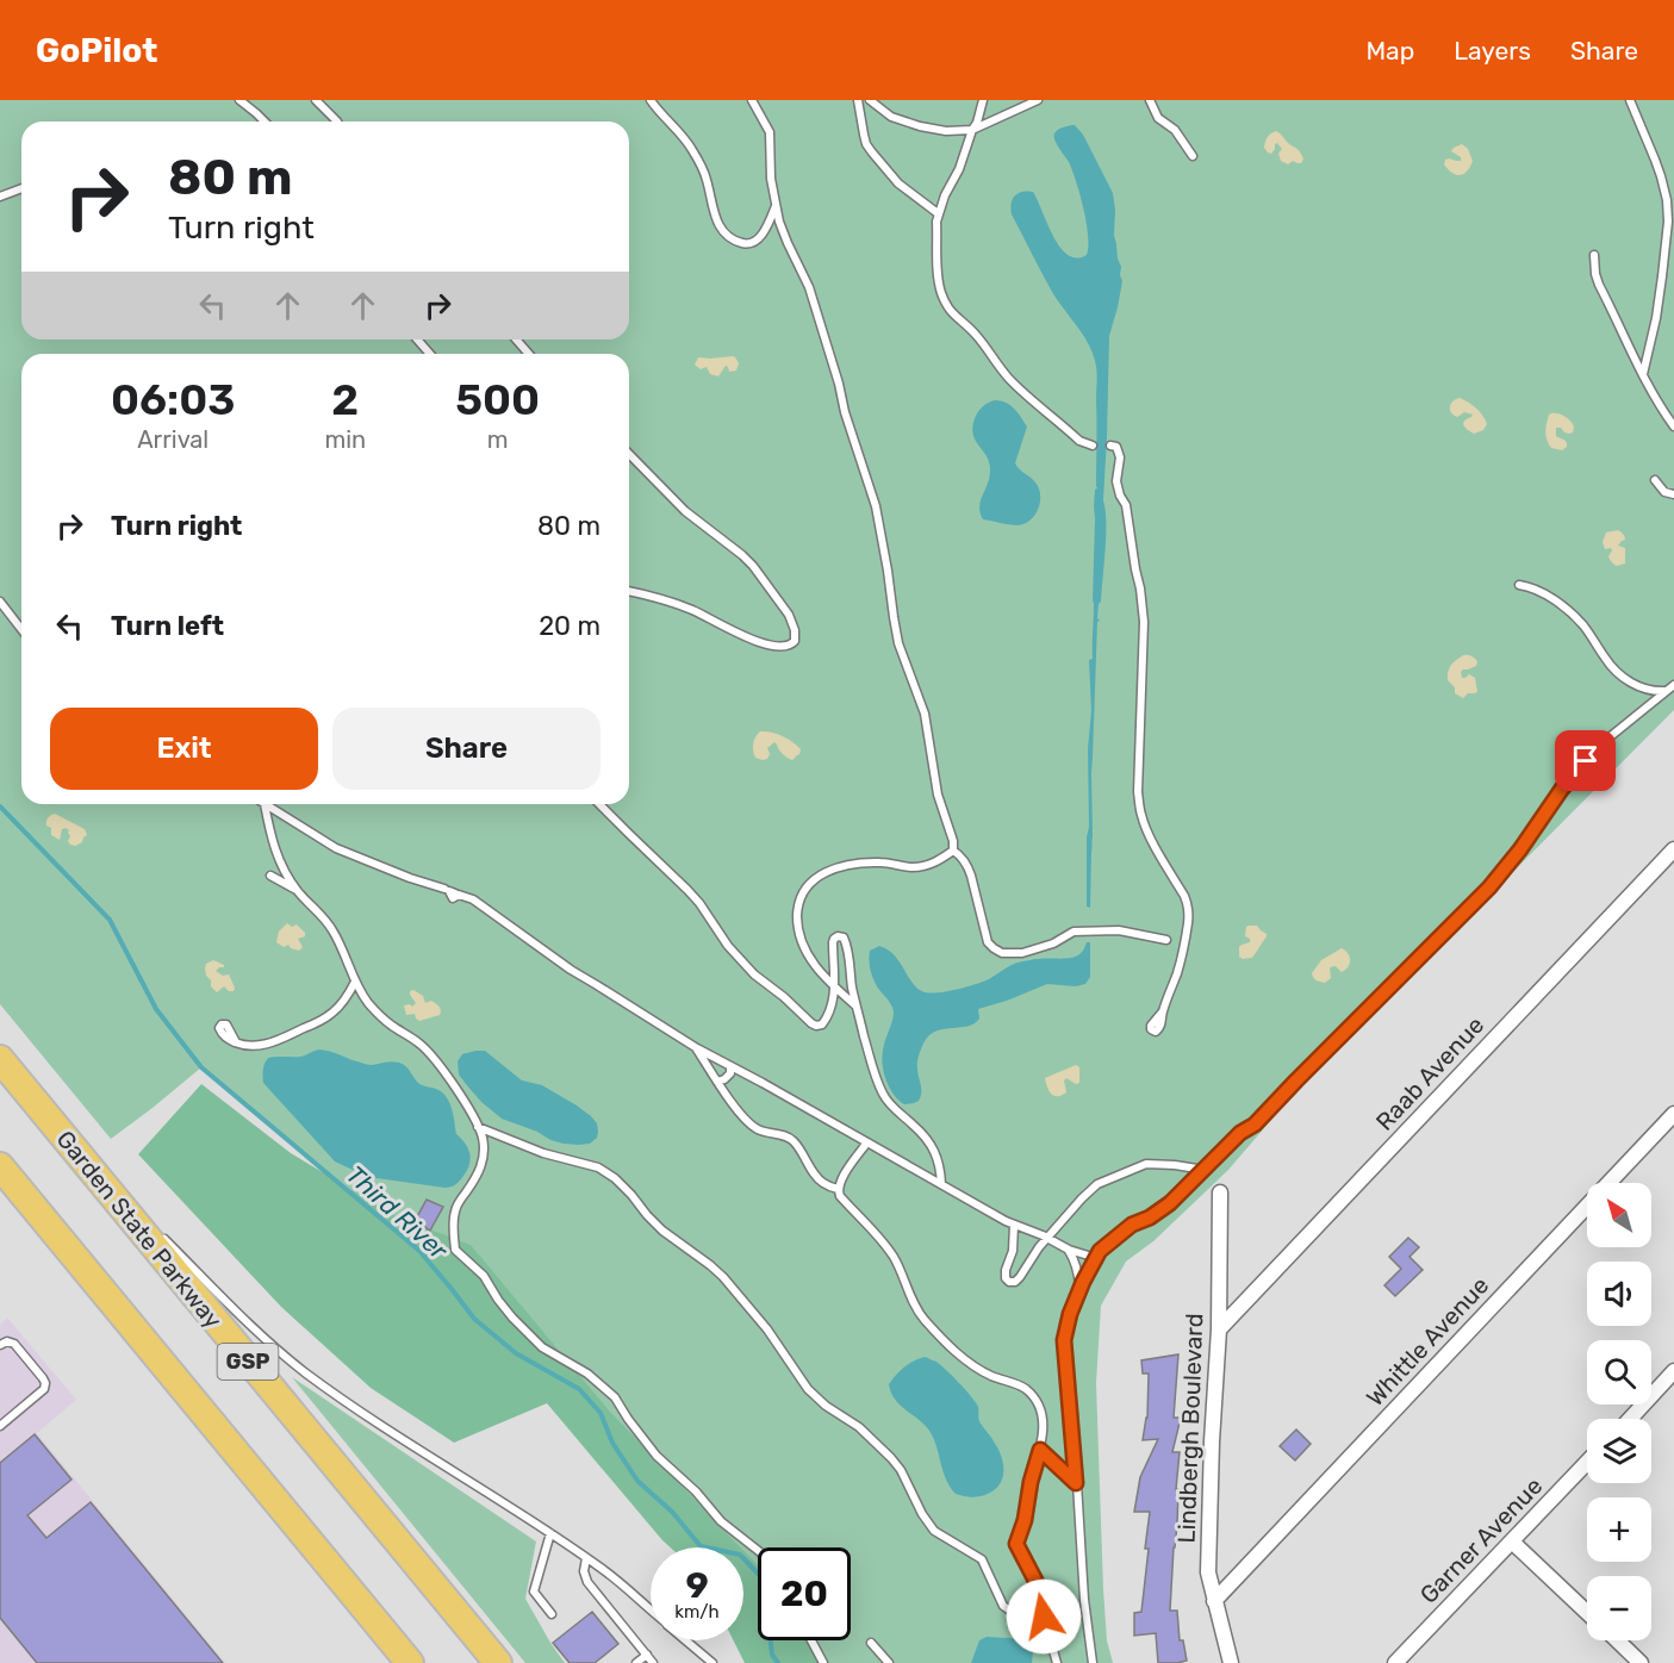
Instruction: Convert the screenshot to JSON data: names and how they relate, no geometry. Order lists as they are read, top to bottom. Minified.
{"streets":{"highway":["Garden State Parkway","GSP"],"street":["Raab Avenue","Whittle Avenue","Lindbergh Boulevard","Garner Avenue"]},"crossings":[["Raab Avenue","Lindbergh Boulevard"],["Whittle Avenue","Lindbergh Boulevard"]],"water":["Third River"],"north":"top left","page":{"header":"GoPilot","nav":["Map","Layers","Share"],"turn":["80 m","Turn right"],"eta":["06:03","Arrival","2","min","500","m"],"list":[{"name":"Turn right","value":"80 m"},{"name":"Turn left","value":"20 m"}],"buttons":["Exit","Share"],"map_buttons":["+","−"],"speed":"9 km/h","limit":"20"}}
